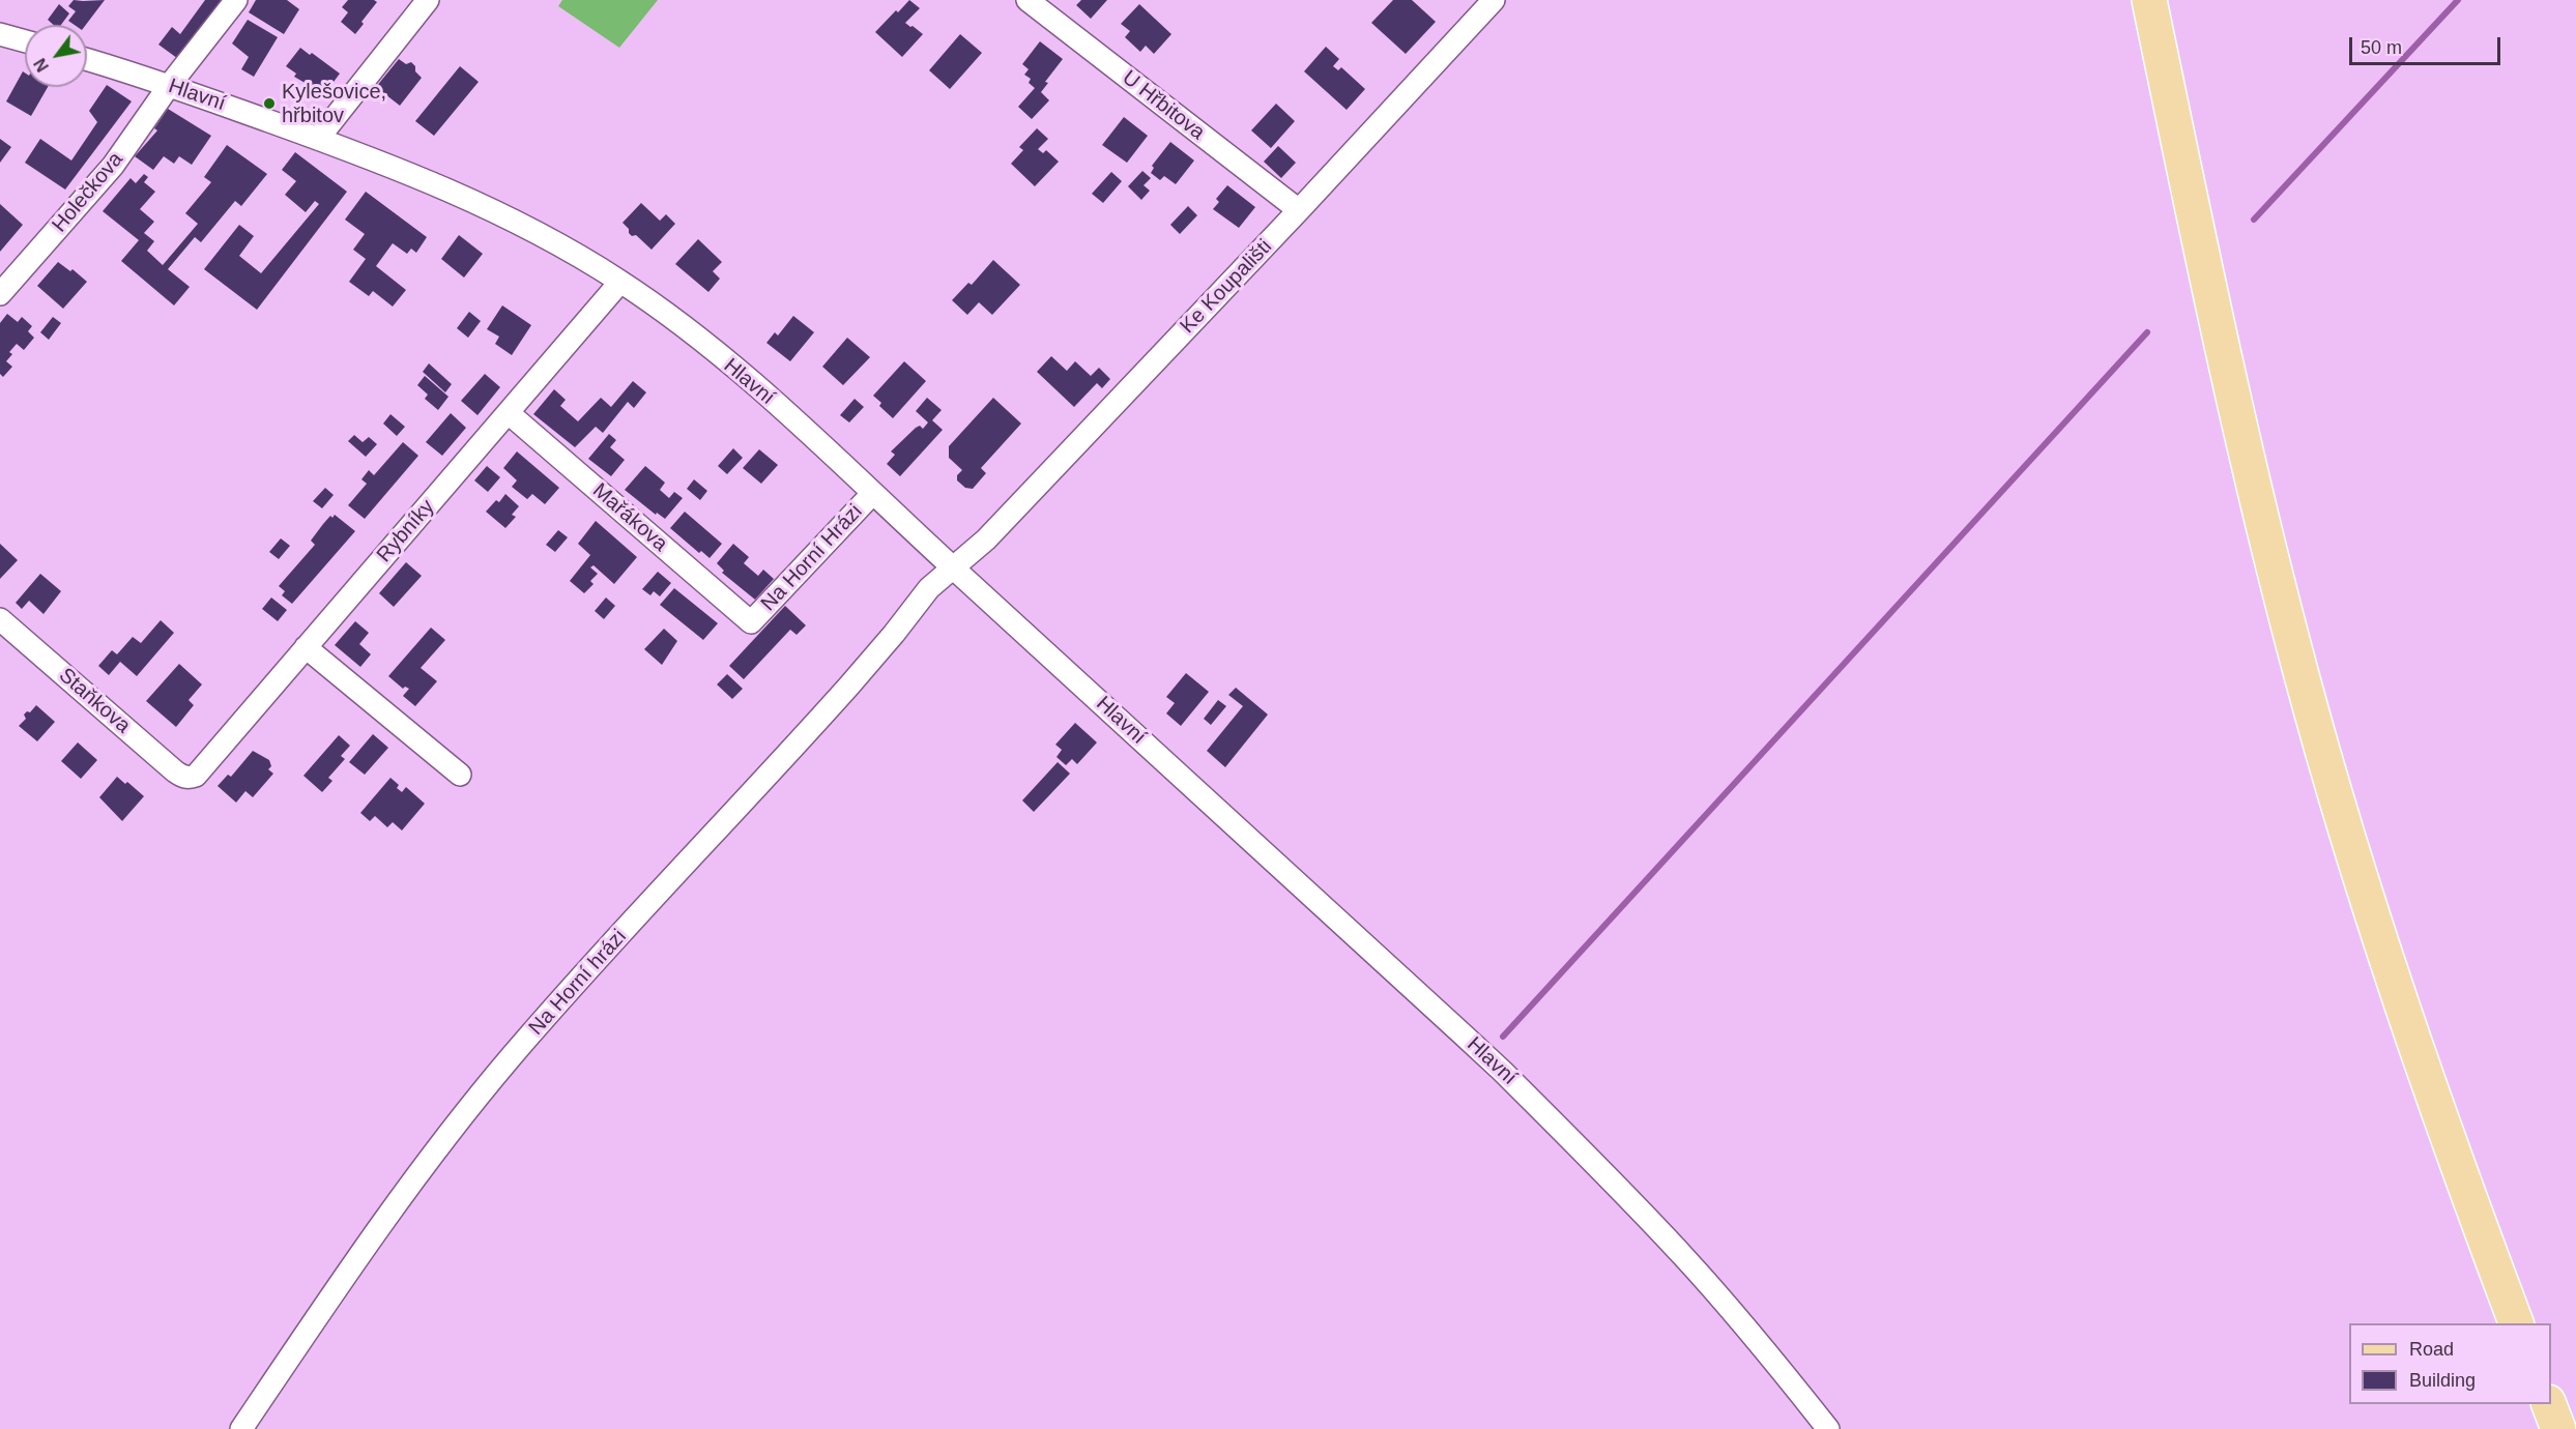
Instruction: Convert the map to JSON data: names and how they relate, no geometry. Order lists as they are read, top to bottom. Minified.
{"streets":{"street":["Hlavní","U Hřbitova","Holečkova","Ke Koupališti","Mařákova","Rybníky","Na Horní Hrázi","Staňkova","Na Horní hrázi"]},"crossings":[["Hlavní","Holečkova"],["Hlavní","Ke Koupališti"],["Hlavní","Rybníky"],["Hlavní","Na Horní Hrázi"],["Hlavní","Na Horní hrázi"],["U Hřbitova","Ke Koupališti"],["Ke Koupališti","Na Horní hrázi"],["Mařákova","Rybníky"],["Mařákova","Na Horní Hrázi"],["Rybníky","Staňkova"]],"places":["Kylešovice, hřbitov"],"legend":["Road","Building"],"scale_bar":"50 m","north":"bottom left"}
